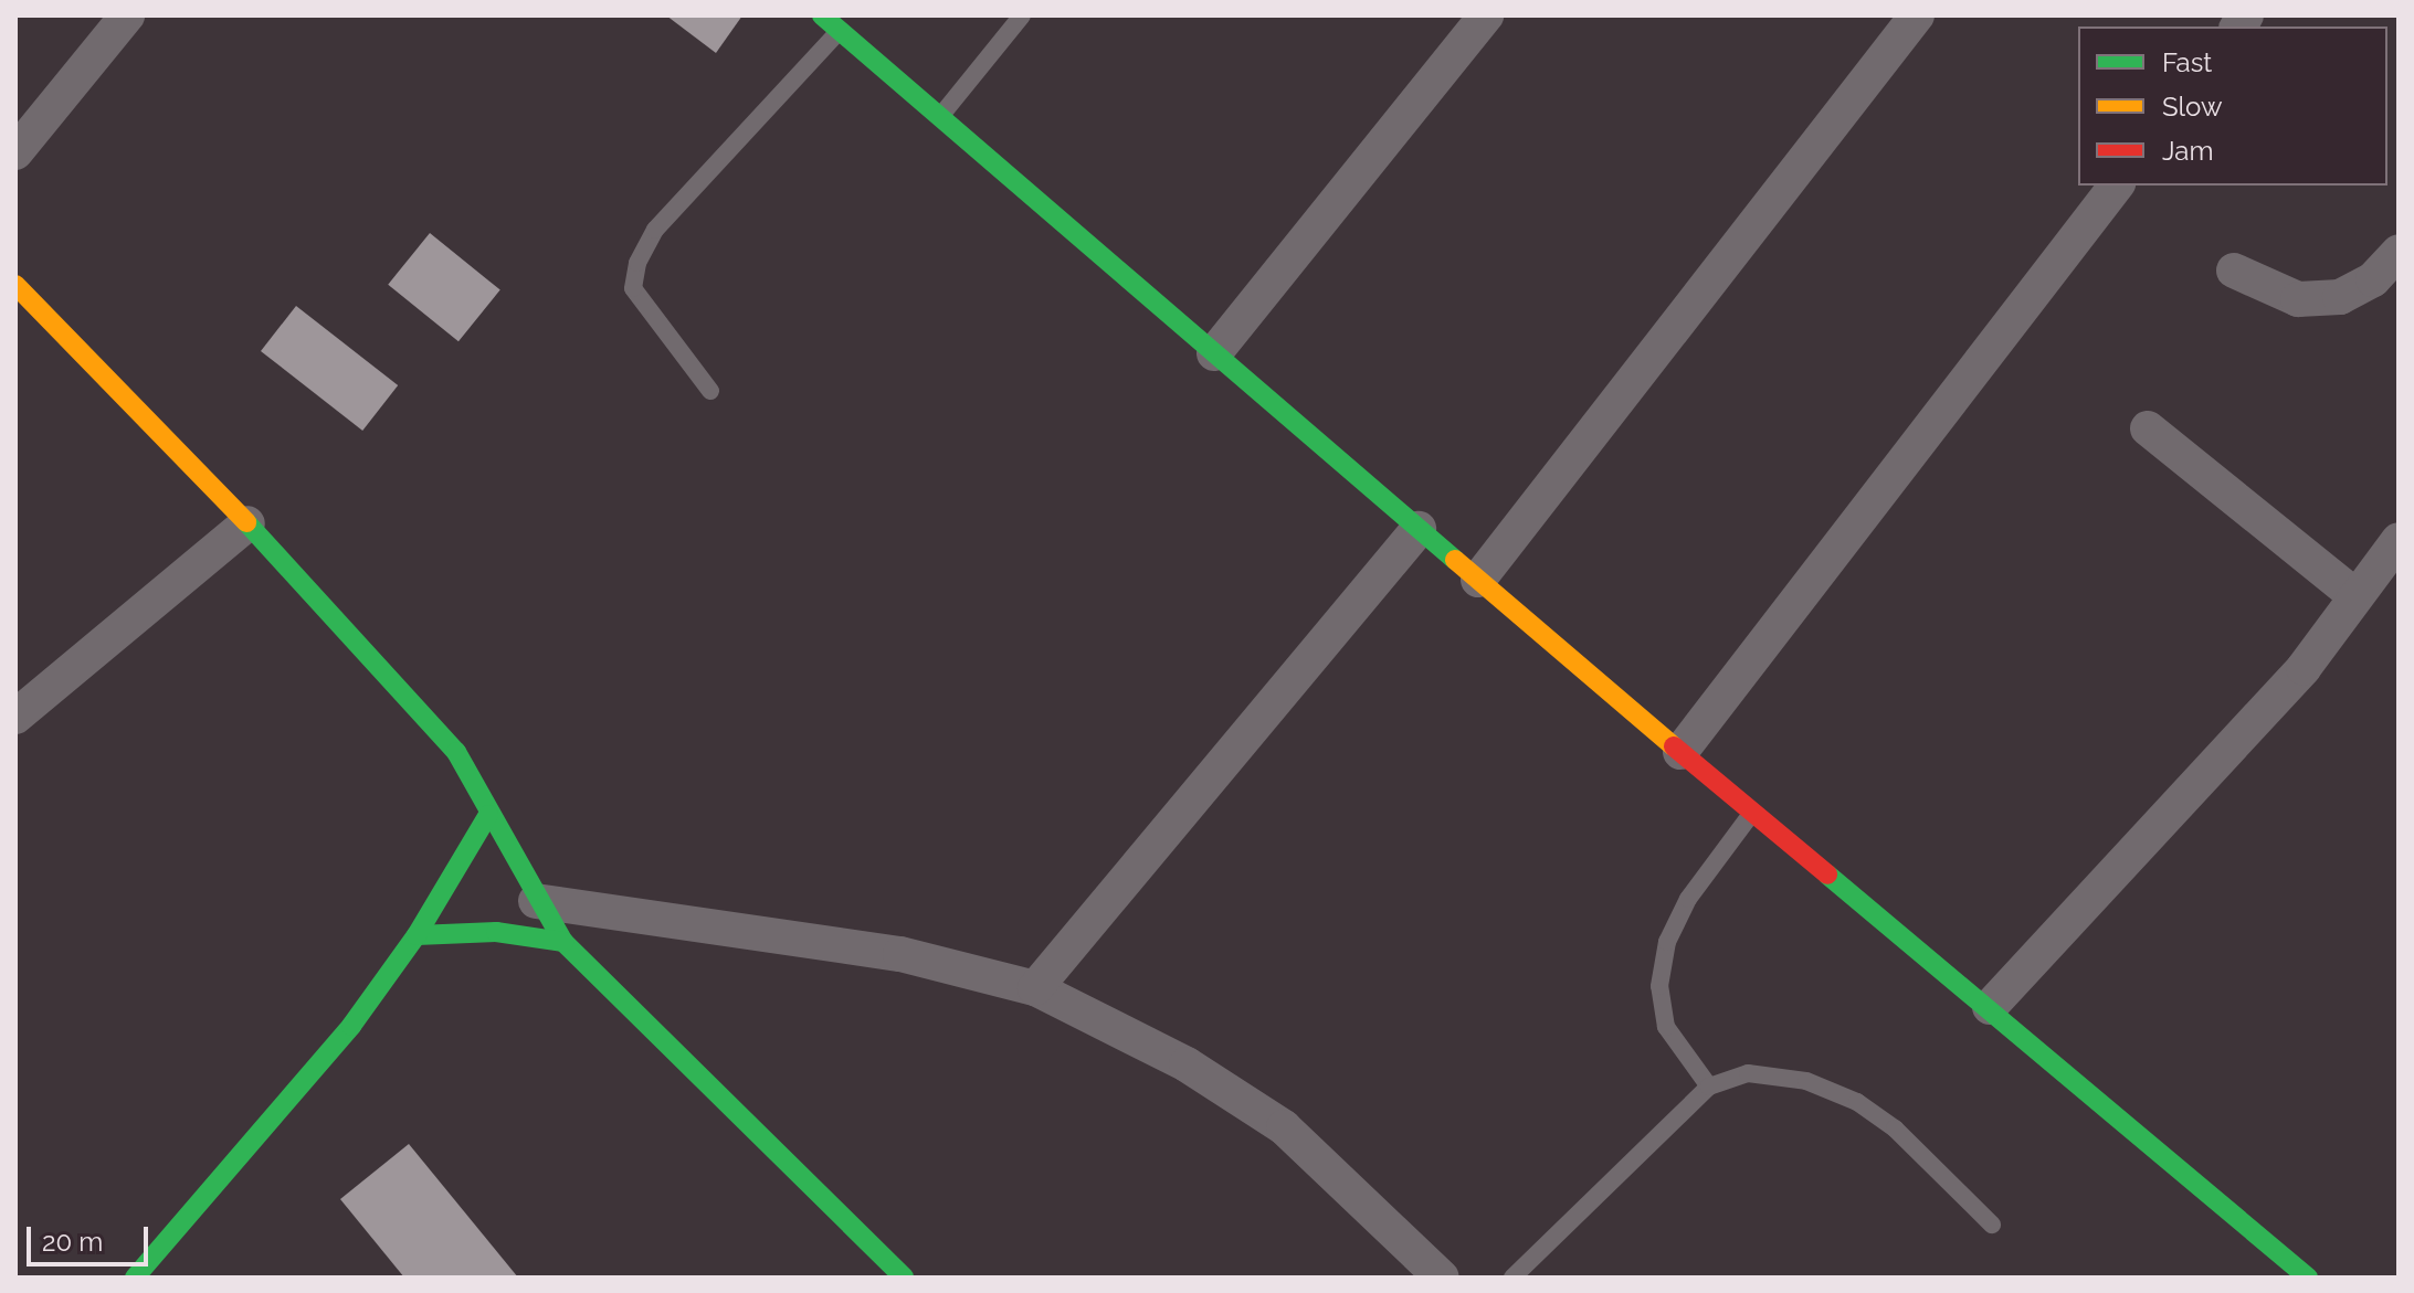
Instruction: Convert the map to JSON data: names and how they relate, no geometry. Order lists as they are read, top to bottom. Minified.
{"legend":["Fast","Slow","Jam"],"scale_bar":"20 m"}
